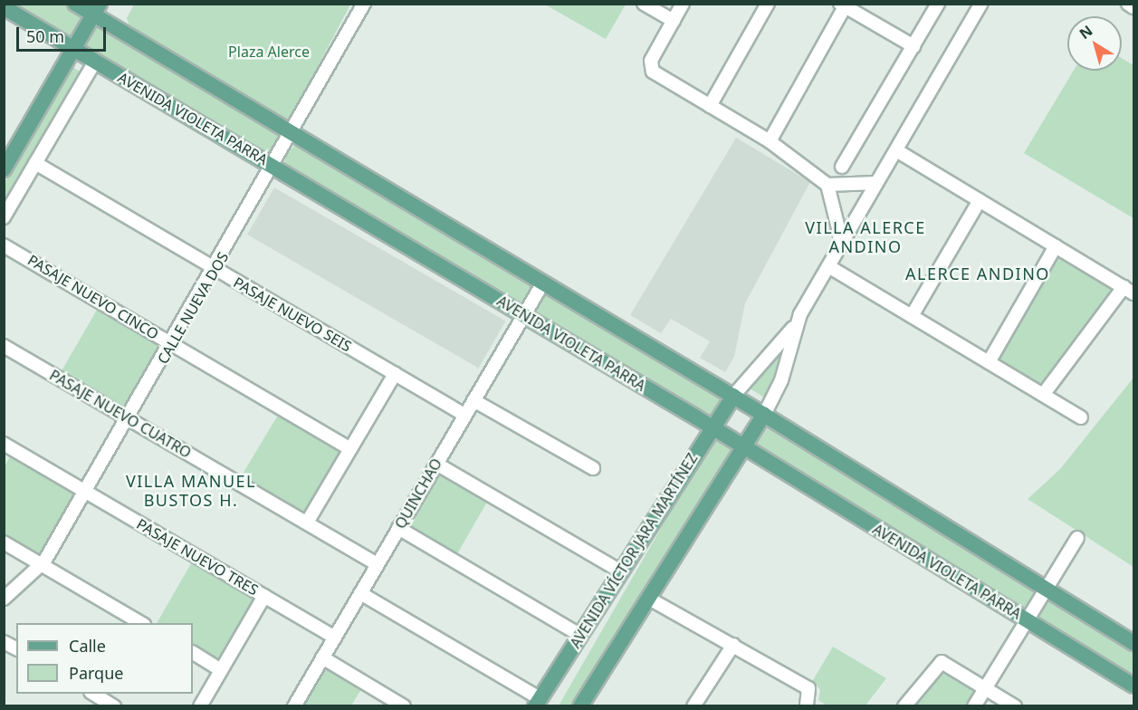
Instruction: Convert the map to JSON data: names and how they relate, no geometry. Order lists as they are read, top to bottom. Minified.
{"streets":{"main road":["AVENIDA VIOLETA PARRA","AVENIDA VÍCTOR JARA MARTÍNEZ"],"street":["PASAJE NUEVO CINCO","CALLE NUEVA DOS","PASAJE NUEVO SEIS","PASAJE NUEVO CUATRO","QUINCHAO","PASAJE NUEVO TRES"]},"crossings":[["AVENIDA VIOLETA PARRA","CALLE NUEVA DOS"],["AVENIDA VIOLETA PARRA","QUINCHAO"],["AVENIDA VIOLETA PARRA","AVENIDA VÍCTOR JARA MARTÍNEZ"],["PASAJE NUEVO CINCO","CALLE NUEVA DOS"],["CALLE NUEVA DOS","PASAJE NUEVO SEIS"],["CALLE NUEVA DOS","PASAJE NUEVO CUATRO"],["CALLE NUEVA DOS","PASAJE NUEVO TRES"],["PASAJE NUEVO SEIS","QUINCHAO"],["PASAJE NUEVO CUATRO","QUINCHAO"],["QUINCHAO","PASAJE NUEVO TRES"]],"districts":["VILLA ALERCE ANDINO","ALERCE ANDINO","VILLA MANUEL BUSTOS H."],"parks":["Plaza Alerce"],"legend":["Calle","Parque"],"scale_bar":"50 m","north":"top left"}
